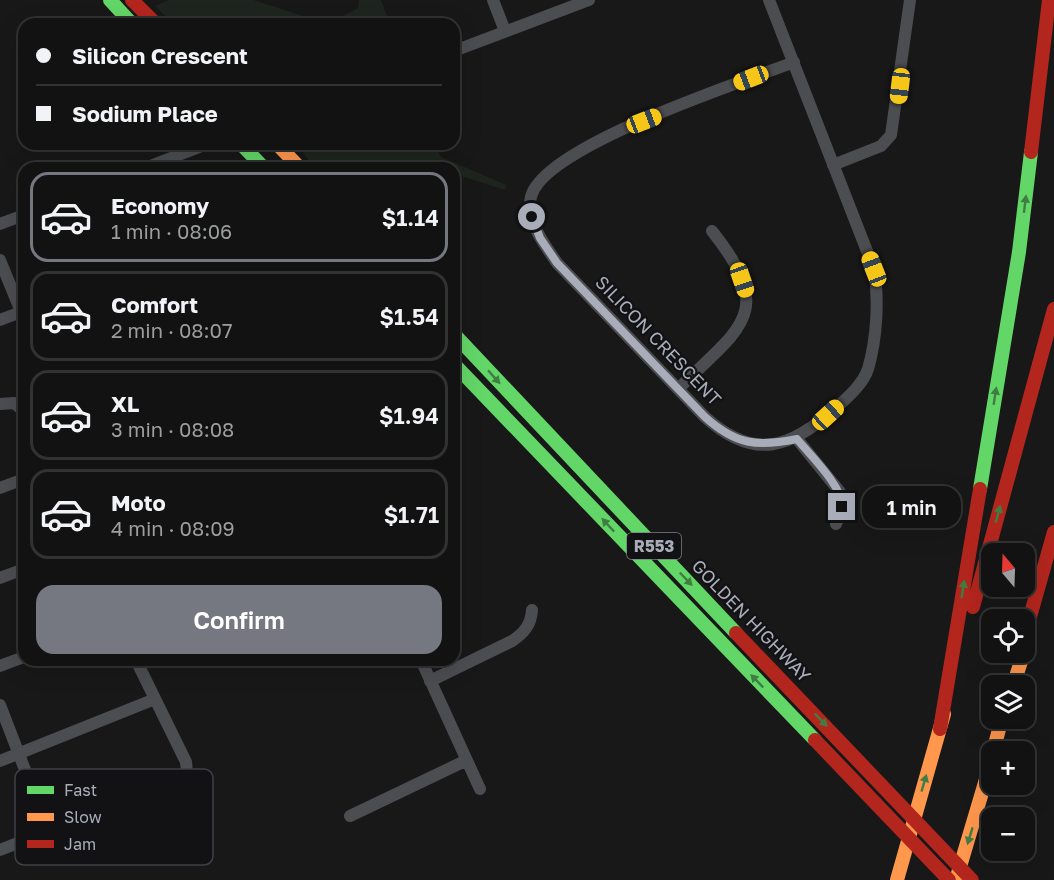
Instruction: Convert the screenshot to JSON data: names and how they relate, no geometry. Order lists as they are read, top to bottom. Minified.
{"streets":{"main road":["R553","GOLDEN HIGHWAY"],"street":["SILICON CRESCENT"]},"legend":["Fast","Slow","Jam"],"north":"top","page":{"banner":["Silicon Crescent","Sodium Place"],"list":[{"name":"Economy","note":"1 min · 08:06","value":"$1.14"},{"name":"Comfort","note":"2 min · 08:07","value":"$1.54"},{"name":"XL","note":"3 min · 08:08","value":"$1.94"},{"name":"Moto","note":"4 min · 08:09","value":"$1.71"}],"bubble":"1 min","map_buttons":["+","−"],"buttons":"Confirm"}}
